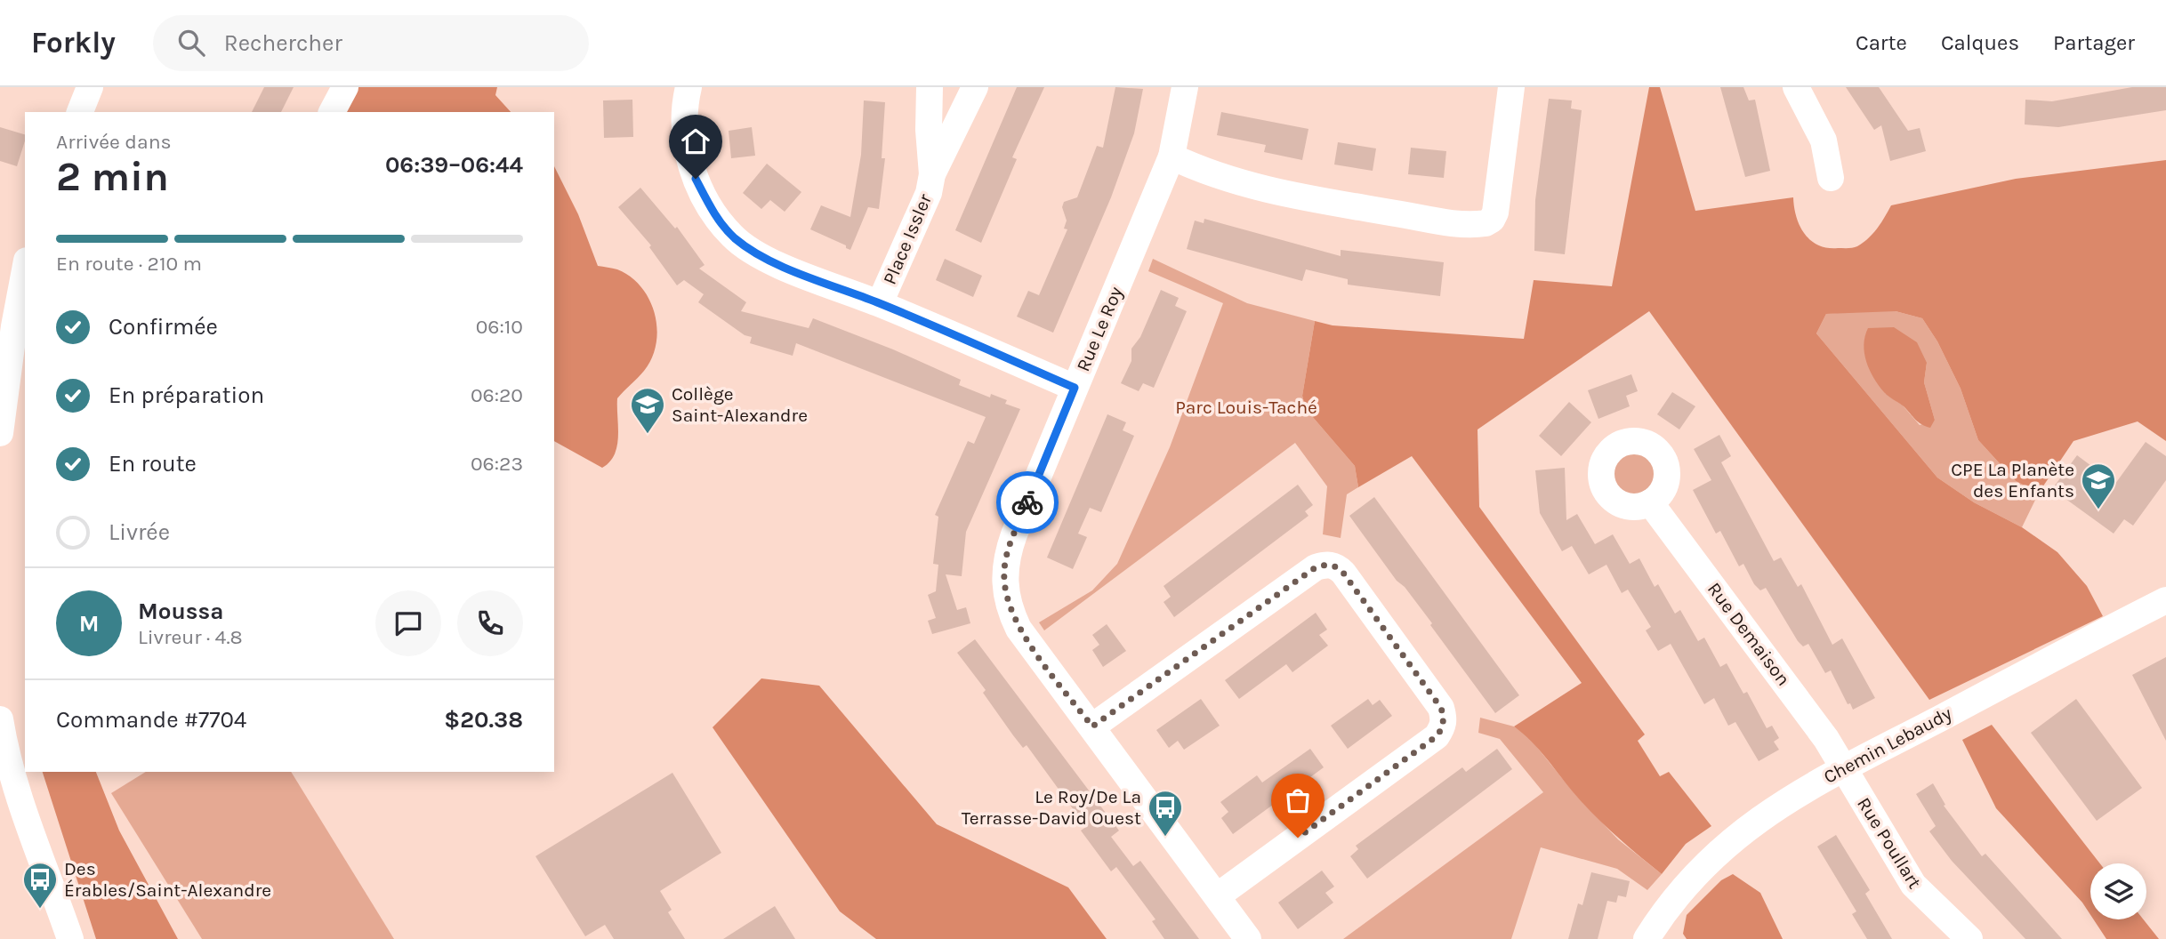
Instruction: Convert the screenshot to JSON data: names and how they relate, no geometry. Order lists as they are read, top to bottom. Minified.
{"streets":{"street":["Place Issler","Rue Le Roy","Rue Demaison","Chemin Lebaudy","Rue Poullart"]},"crossings":[["Rue Demaison","Chemin Lebaudy"],["Rue Demaison","Rue Poullart"],["Chemin Lebaudy","Rue Poullart"]],"parks":["Parc Louis-Taché"],"places":{"school or university":["Collège Saint-Alexandre","CPE La Planète des Enfants"],"bus stop":["Le Roy/De La Terrasse-David Ouest","Des Érables/Saint-Alexandre"]},"page":{"header":"Forkly","search":"Rechercher","nav":["Carte","Calques","Partager"],"heading":["2 min","Arrivée dans","06:39–06:44"],"panel":["Moussa","Livreur · 4.8","Commande #7704","$20.38"],"bar":"En route · 210 m","list":[["Confirmée","06:10"],["En préparation","06:20"],["En route","06:23"],"Livrée"],"round":"M"}}
